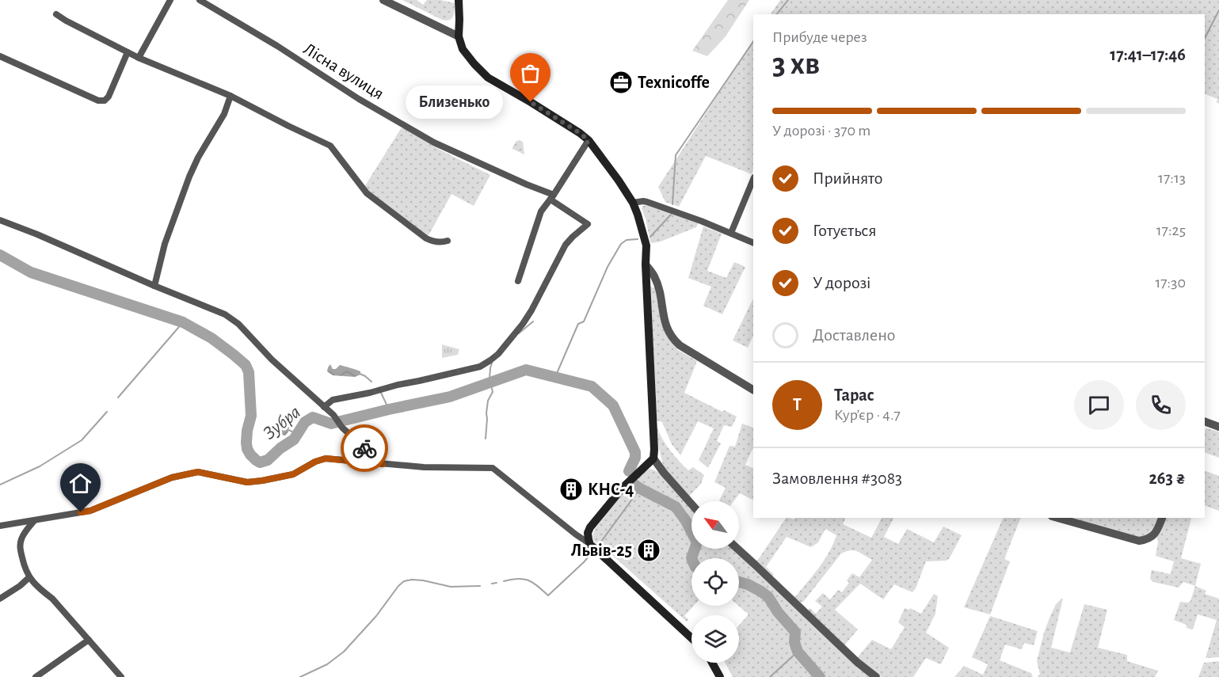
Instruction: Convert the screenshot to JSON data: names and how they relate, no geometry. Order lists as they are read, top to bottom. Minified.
{"streets":{"street":["Лісна вулиця"]},"water":["Зубра"],"places":{"office":["Texnicoffe"],"other":["Близенько"],"building":["КНС-4","Львів-25"]},"north":"top left","page":{"heading":["3 хв","Прибуде через","17:41–17:46"],"panel":["Тарас","Кур’єр · 4.7","Замовлення #3083","263 ₴"],"bubble":"Близенько","bar":"У дорозі · 370 m","list":[["Прийнято","17:13"],["Готується","17:25"],["У дорозі","17:30"],"Доставлено"],"round":"Т"}}
